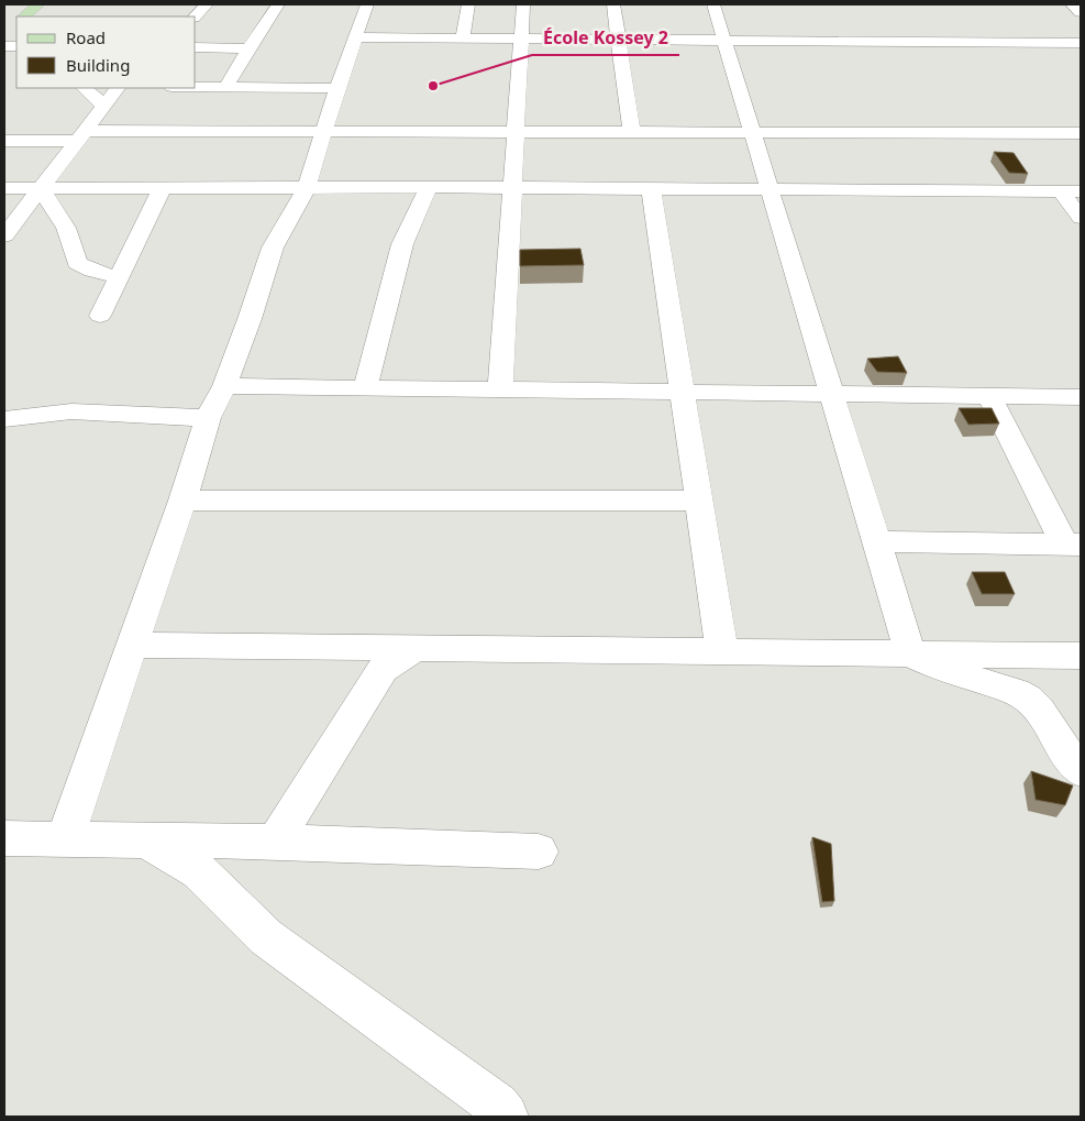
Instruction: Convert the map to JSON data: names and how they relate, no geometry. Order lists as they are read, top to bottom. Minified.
{"places":["École Kossey 2"],"legend":["Road","Building"]}
